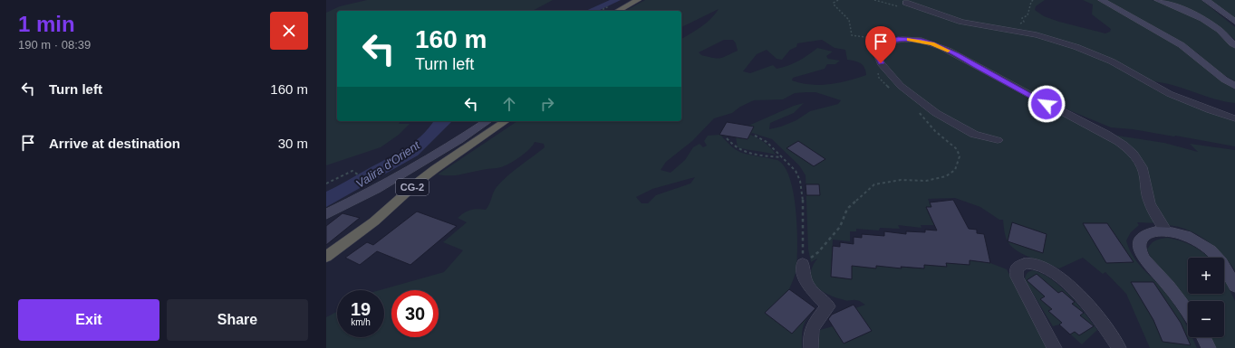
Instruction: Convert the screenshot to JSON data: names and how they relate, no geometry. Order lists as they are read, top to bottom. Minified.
{"streets":{"highway":["CG-2"]},"water":["Valira d'Orient"],"page":{"heading":["1 min","190 m · 08:39"],"turn":["160 m","Turn left"],"list":[{"name":"Turn left","value":"160 m"},{"name":"Arrive at destination","value":"30 m"}],"map_buttons":["+","−"],"speed":"19 km/h","limit":"30","buttons":["Exit","Share"]}}
